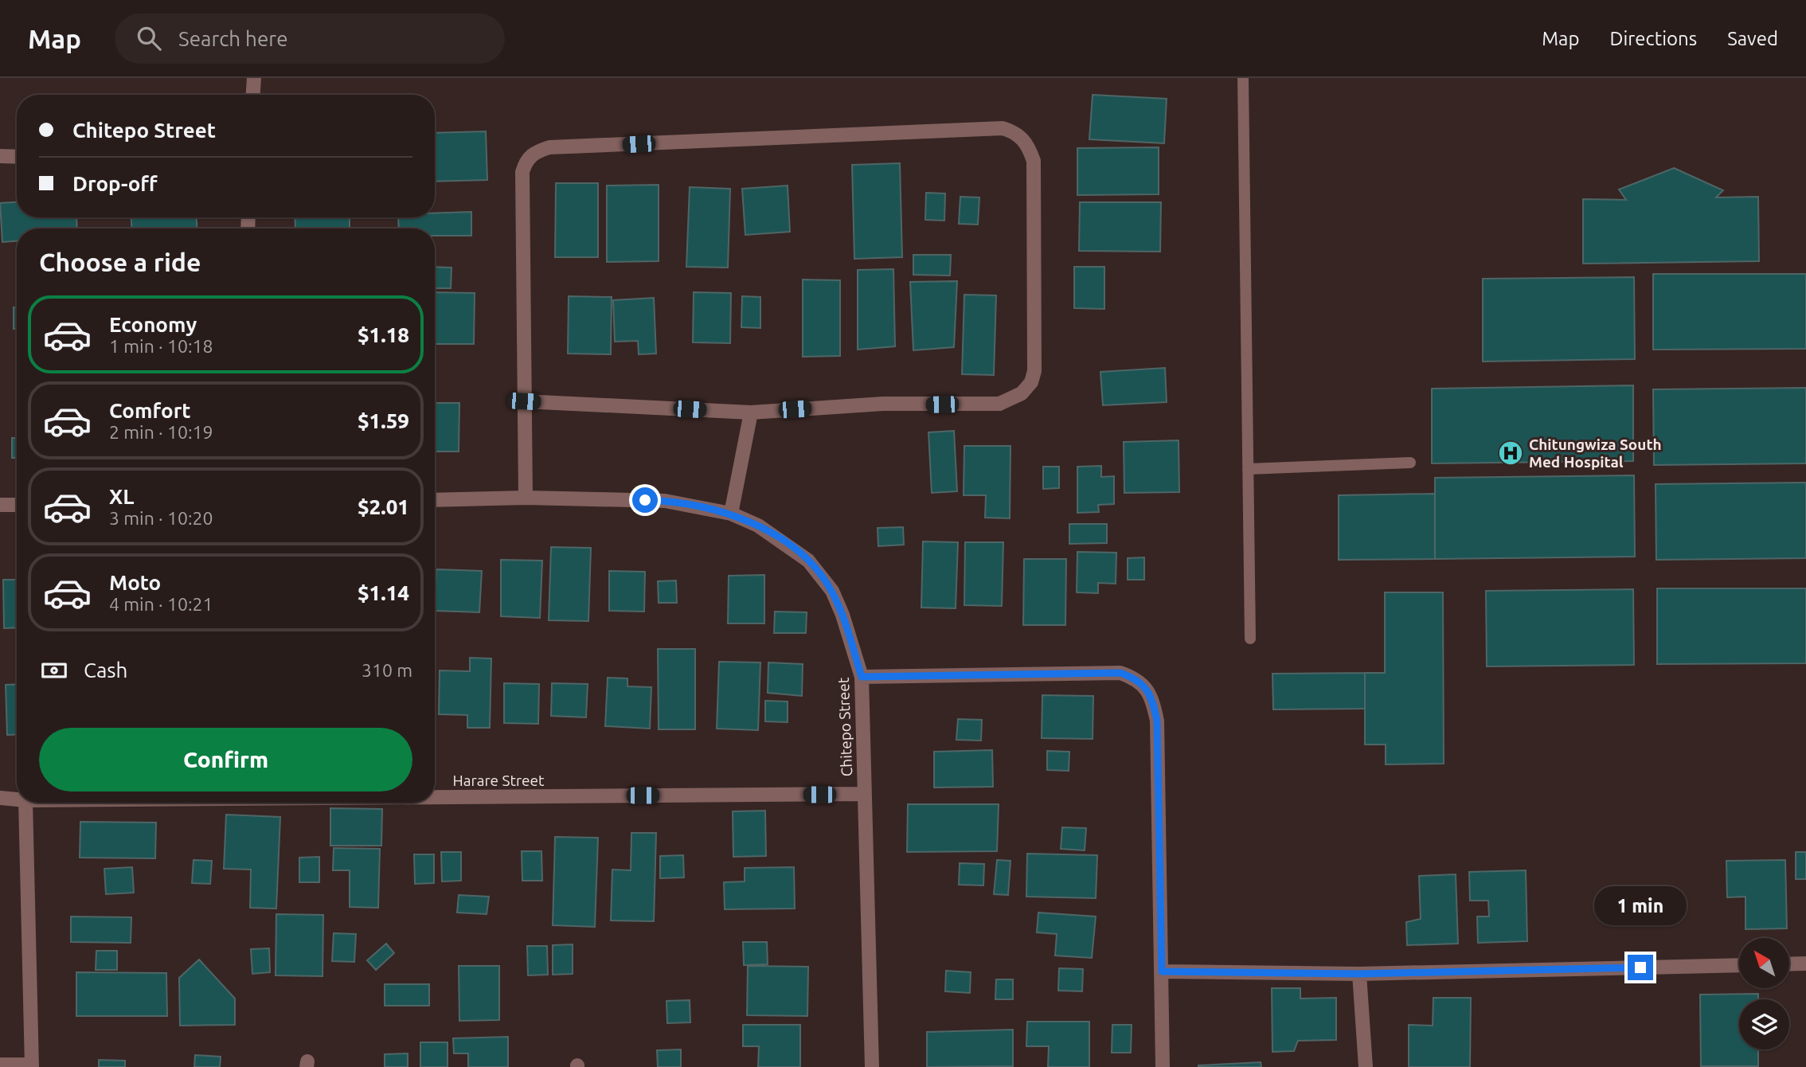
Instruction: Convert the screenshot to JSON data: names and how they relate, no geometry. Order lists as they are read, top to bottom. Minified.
{"streets":{"street":["Chitepo Street","Harare Street"]},"crossings":[["Chitepo Street","Harare Street"]],"places":{"hospital":["Chitungwiza South Med Hospital"]},"north":"top left","page":{"header":"Map","search":"Search here","nav":["Map","Directions","Saved"],"banner":["Chitepo Street","Drop-off"],"heading":"Choose a ride","list":[{"name":"Economy","note":"1 min · 10:18","value":"$1.18"},{"name":"Comfort","note":"2 min · 10:19","value":"$1.59"},{"name":"XL","note":"3 min · 10:20","value":"$2.01"},{"name":"Moto","note":"4 min · 10:21","value":"$1.14"}],"pay":["Cash","310 m"],"buttons":"Confirm","bubble":"1 min"}}
